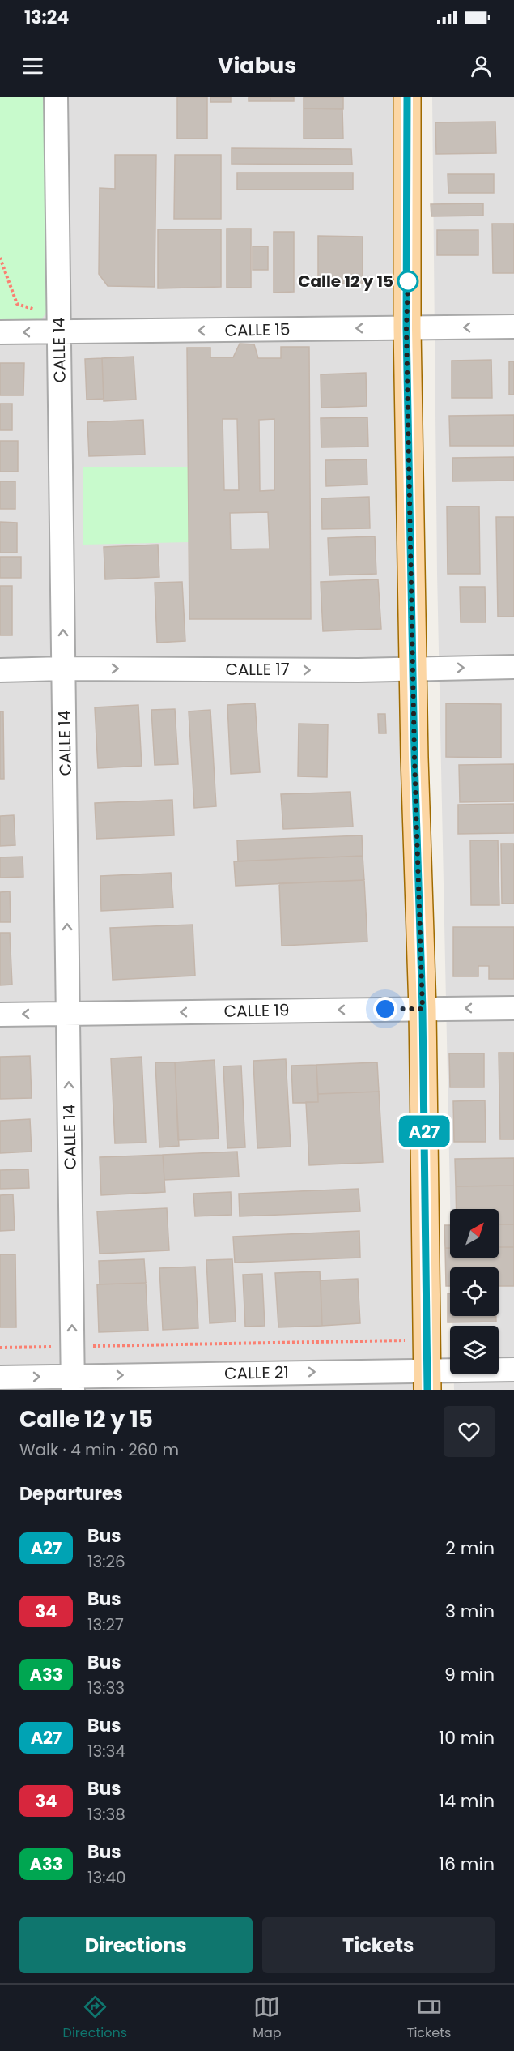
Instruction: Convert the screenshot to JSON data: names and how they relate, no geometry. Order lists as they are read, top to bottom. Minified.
{"streets":{"street":["CALLE 15","CALLE 14","CALLE 17","CALLE 19","CALLE 21"]},"crossings":[["CALLE 15","CALLE 14"],["CALLE 14","CALLE 17"],["CALLE 14","CALLE 19"],["CALLE 14","CALLE 21"]],"one_way":["CALLE 15","CALLE 14","CALLE 17","CALLE 19","CALLE 21"],"places":["Calle 12 y 15"],"lines":["bus line A27"],"north":"top right","page":{"status":"13:24","header":"Viabus","on_map":"A27","heading":[["Calle 12 y 15","Walk · 4 min · 260 m"],"Departures"],"list":[{"mark":"A27","name":"Bus","note":"13:26","value":"2 min"},{"mark":"34","name":"Bus","note":"13:27","value":"3 min"},{"mark":"A33","name":"Bus","note":"13:33","value":"9 min"},{"mark":"A27","name":"Bus","note":"13:34","value":"10 min"},{"mark":"34","name":"Bus","note":"13:38","value":"14 min"},{"mark":"A33","name":"Bus","note":"13:40","value":"16 min"}],"buttons":["Directions","Tickets"],"tabs":["Directions","Map","Tickets"]}}
